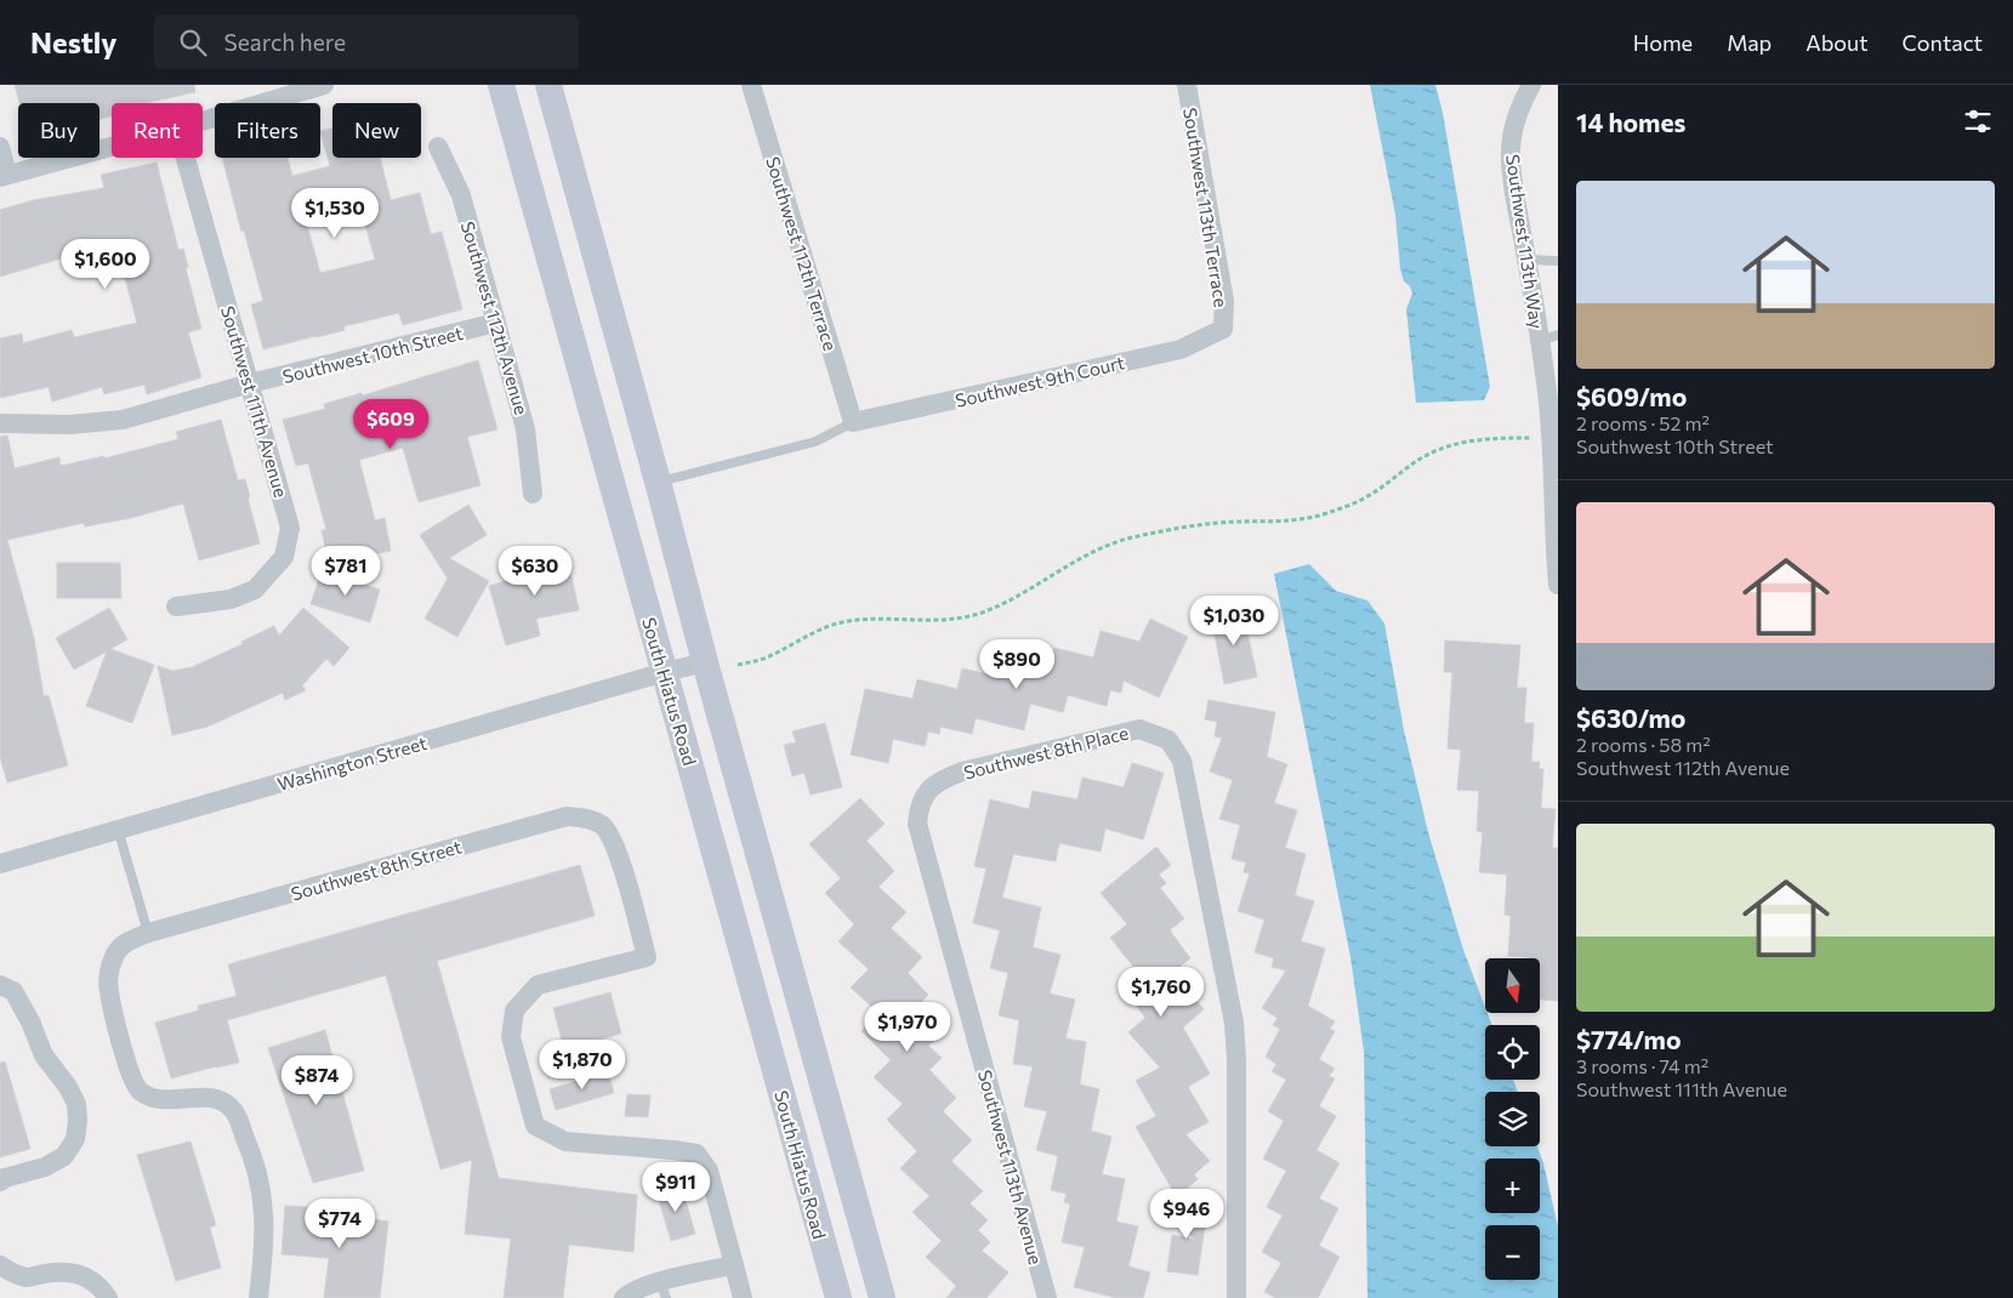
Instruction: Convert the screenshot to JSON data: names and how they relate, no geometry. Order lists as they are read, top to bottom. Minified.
{"streets":{"main road":["South Hiatus Road"],"street":["Southwest 113th Terrace","Southwest 113th Way","Southwest 112th Terrace","Southwest 112th Avenue","Southwest 10th Street","Southwest 9th Court","Southwest 111th Avenue","Southwest 8th Place","Washington Street","Southwest 8th Street","Southwest 113th Avenue"]},"crossings":[["Southwest 113th Terrace","Southwest 9th Court"],["Southwest 112th Terrace","Southwest 9th Court"],["Southwest 112th Avenue","Southwest 10th Street"],["Southwest 10th Street","Southwest 111th Avenue"],["South Hiatus Road","Washington Street"],["Southwest 8th Place","Southwest 113th Avenue"]],"north":"bottom","page":{"header":"Nestly","search":"Search here","nav":["Home","Map","About","Contact"],"heading":"14 homes","chip":["Buy","Rent","Filters","New"],"list":[{"name":"$609/mo","note":"2 rooms · 52 m² · Southwest 10th Street"},{"name":"$630/mo","note":"2 rooms · 58 m² · Southwest 112th Avenue"},{"name":"$774/mo","note":"3 rooms · 74 m² · Southwest 111th Avenue"}],"price":["$1,530","$1,600","$609","$781","$630","$1,030","$890","$1,760","$1,970","$1,870","$874","$911","$946","$774"],"map_buttons":["+","−"]}}
